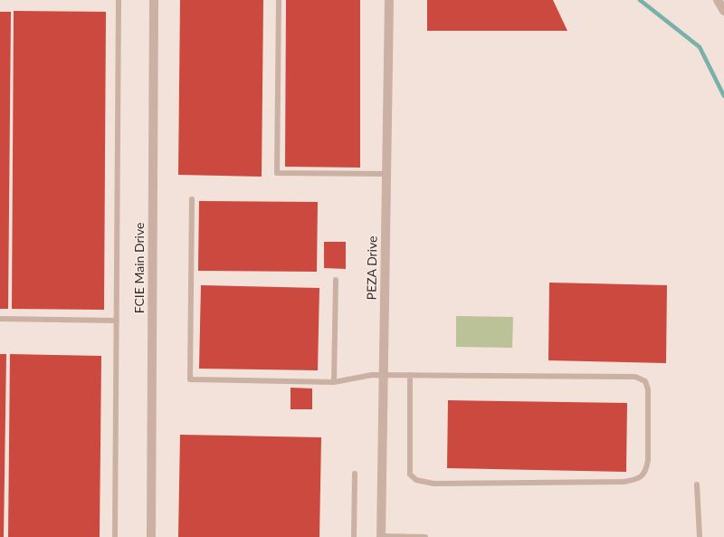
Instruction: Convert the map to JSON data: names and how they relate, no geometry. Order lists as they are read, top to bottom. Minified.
{"streets":{"street":["FCIE Main Drive","PEZA Drive"]}}
